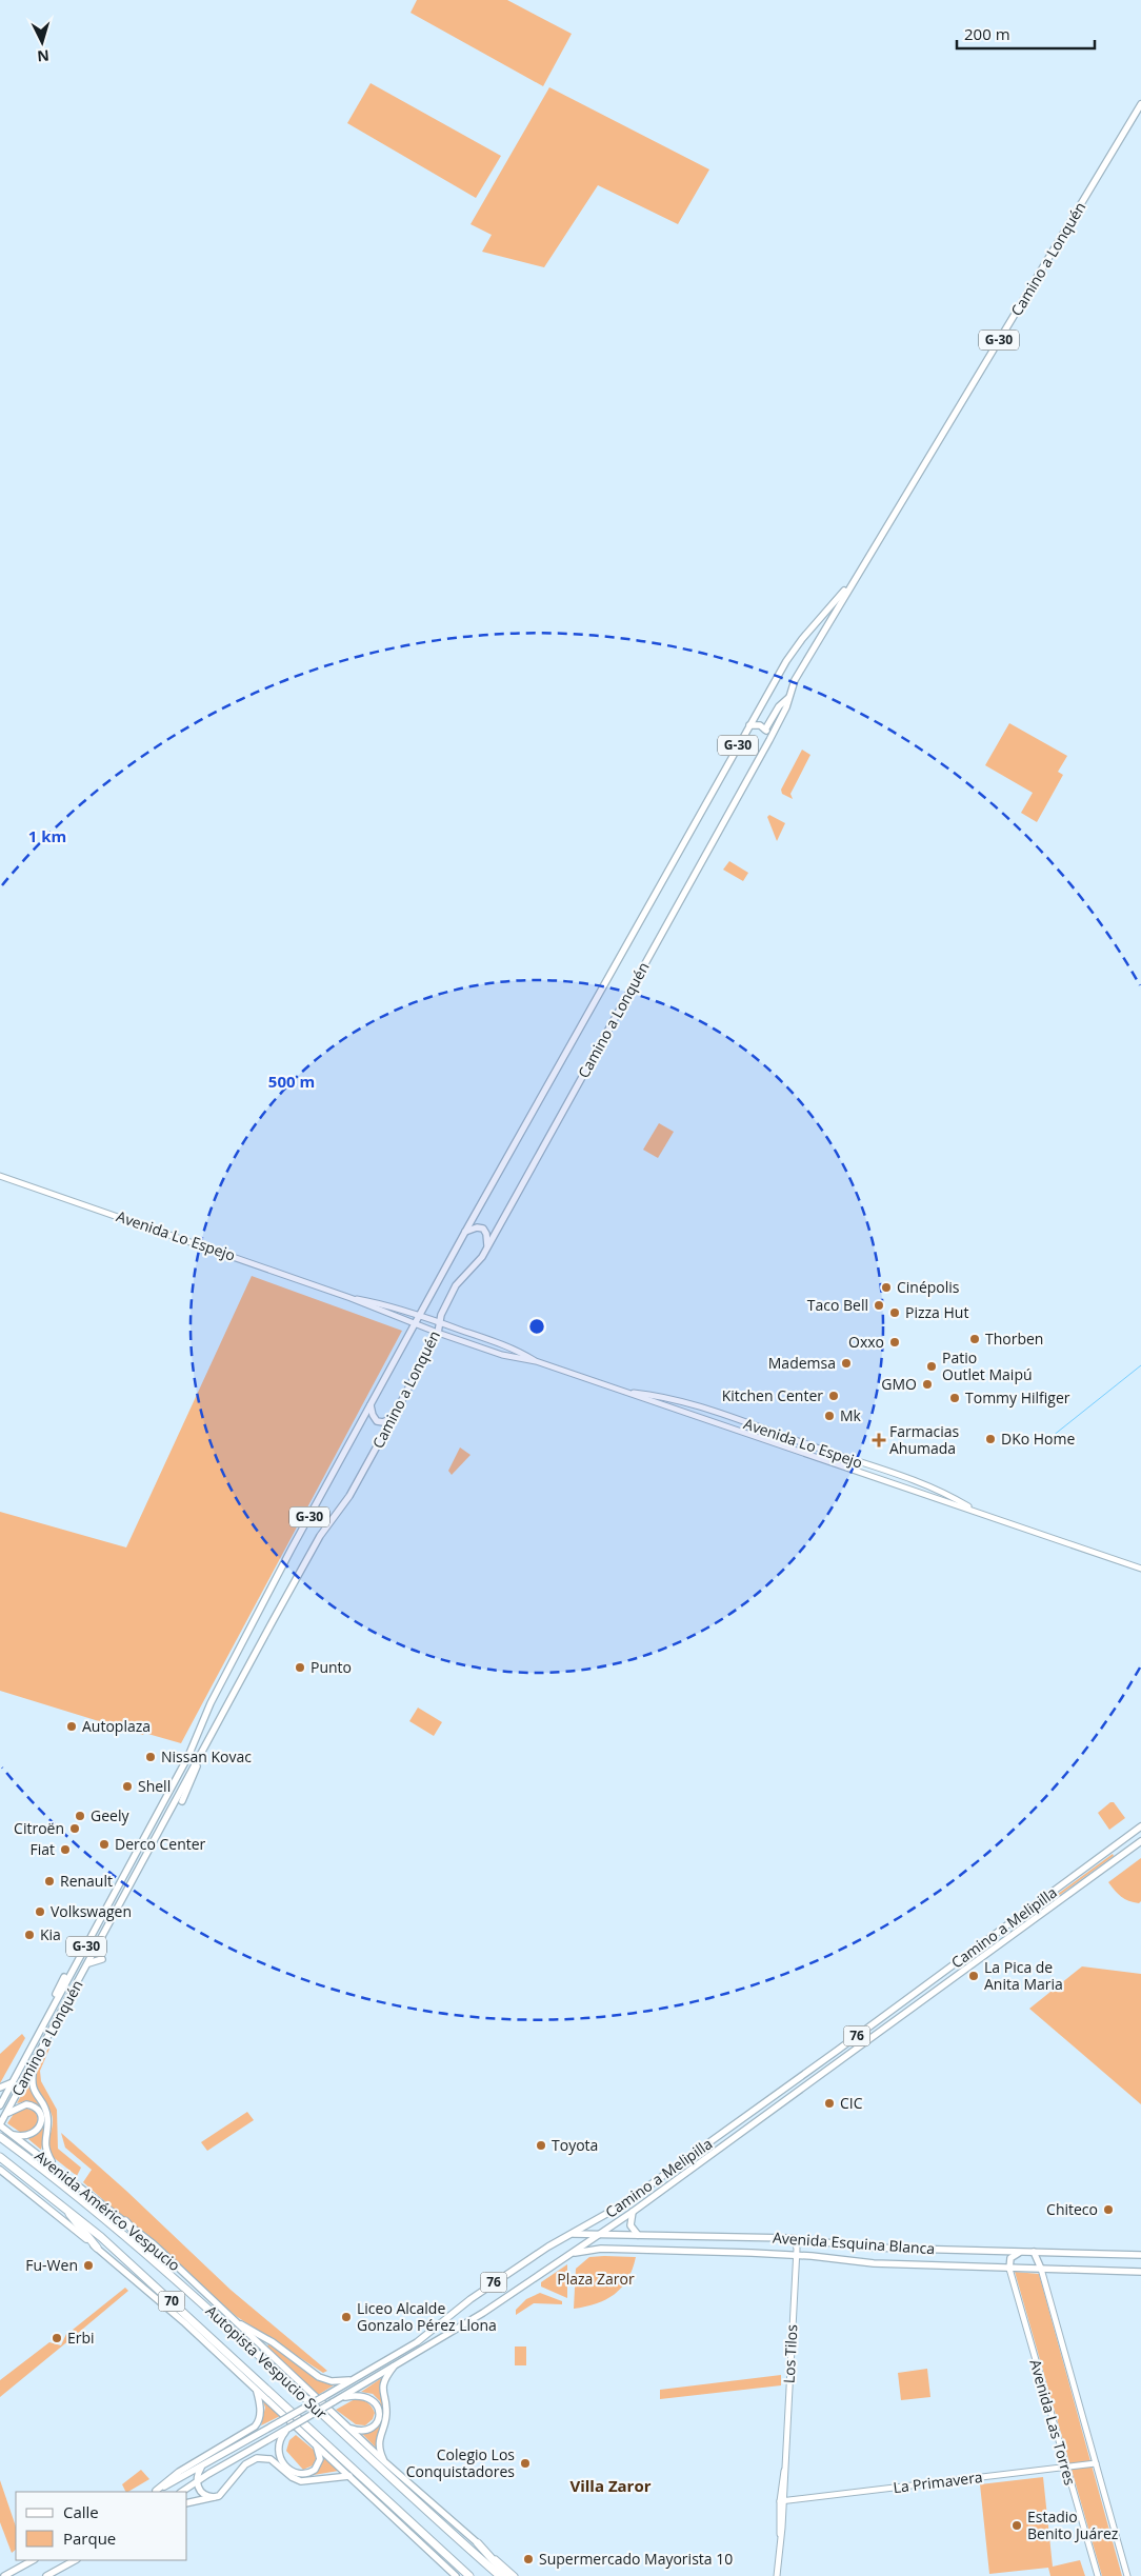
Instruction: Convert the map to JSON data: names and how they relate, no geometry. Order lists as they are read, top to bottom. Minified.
{"streets":{"highway":["70","Autopista Vespucio Sur"],"main road":["Camino a Lonquén","G-30","Avenida Lo Espejo","Camino a Melipilla","76","Avenida Américo Vespucio","Avenida Esquina Blanca","Los Tilos","Avenida Las Torres","La Primavera"]},"crossings":[["Camino a Lonquén","Avenida Lo Espejo"],["Camino a Lonquén","Avenida Américo Vespucio"],["Camino a Melipilla","Avenida Esquina Blanca"],["Avenida Esquina Blanca","Los Tilos"],["Avenida Esquina Blanca","Avenida Las Torres"],["Los Tilos","La Primavera"],["Avenida Las Torres","La Primavera"]],"districts":["Villa Zaror"],"parks":["Plaza Zaror"],"places":{"other":["Cinépolis","Taco Bell","Pizza Hut","Thorben","Oxxo","Mademsa","Patio Outlet Maipú","GMO","Kitchen Center","Tommy Hilfiger","Mk","DKo Home","Punto","Autoplaza","Nissan Kovac","Shell","Geely","Citroën","Derco Center","Fiat","Renault","Volkswagen","Kia","La Pica de Anita Maria","CIC","Toyota","Chiteco","Fu-Wen","Liceo Alcalde Gonzalo Pérez Llona","Erbi","Colegio Los Conquistadores","Estadio Benito Juárez","Supermercado Mayorista 10"],"health":["Farmacias Ahumada"]},"legend":["Calle","Parque"],"scale_bar":"200 m","north":"bottom","rings":["1 km","500 m"]}
